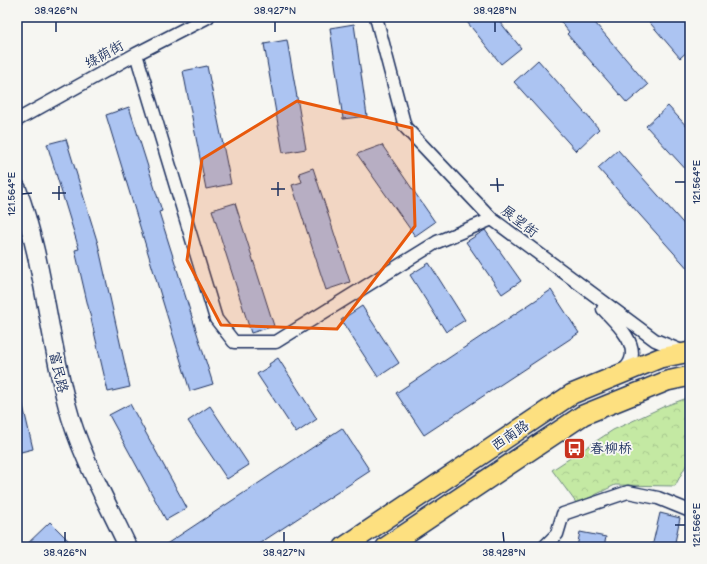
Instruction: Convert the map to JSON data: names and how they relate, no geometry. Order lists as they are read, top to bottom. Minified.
{"streets":{"main road":["西南路"],"street":["绿荫街","展望街","富民路"]},"crossings":[["展望街","西南路"]],"places":{"bus stop":["春柳桥"]},"coordinates":["38.926°N","38.927°N","38.928°N","121.564°E","121.566°E"]}
